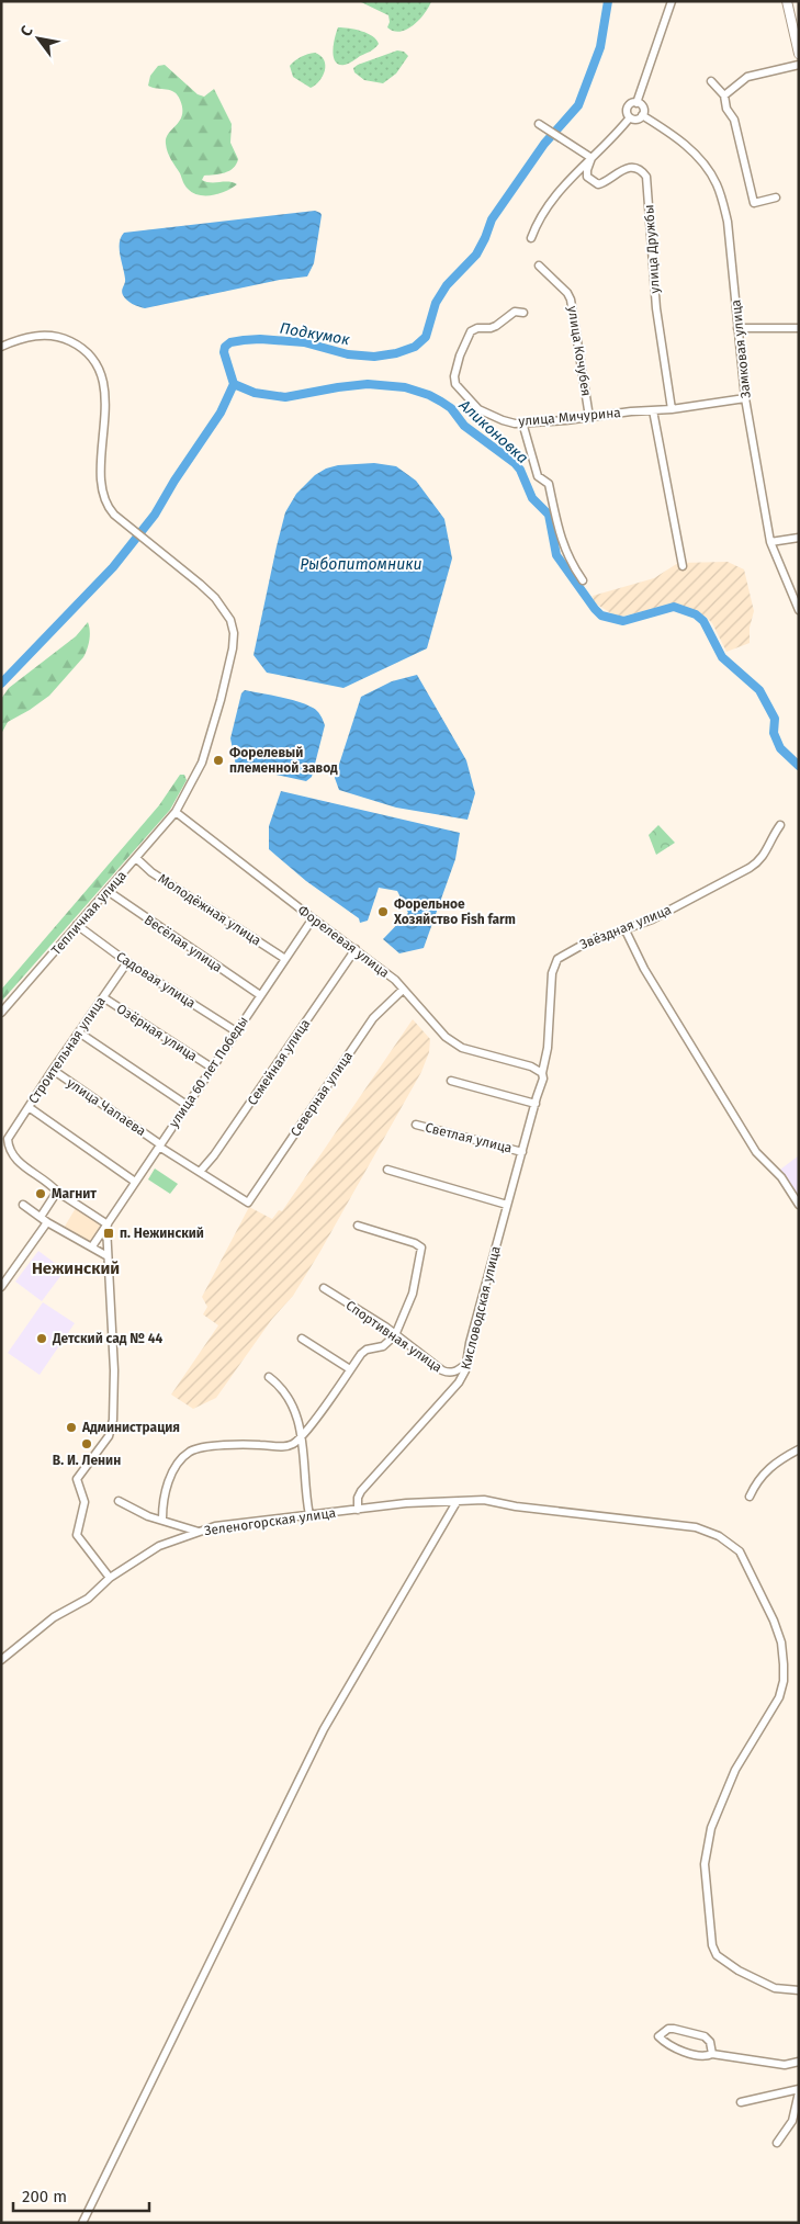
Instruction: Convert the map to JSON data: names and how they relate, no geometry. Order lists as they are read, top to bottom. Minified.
{"streets":{"street":["улица Дружбы","Замковая улица","улица Кочубея","улица Мичурина","Молодёжная улица","Тепличная улица","Звёздная улица","Форелевая улица","Весёлая улица","Садовая улица","Озёрная улица","Строительная улица","Семейная улица","улица 60 лет Победы","Северная улица","улица Чапаева","Светлая улица","Кисловодская улица","Спортивная улица","Зеленогорская улица"]},"crossings":[["улица Дружбы","улица Мичурина"],["Замковая улица","улица Мичурина"],["улица Кочубея","улица Мичурина"],["Молодёжная улица","Тепличная улица"],["Молодёжная улица","улица 60 лет Победы"],["Тепличная улица","Форелевая улица"],["Тепличная улица","Весёлая улица"],["Тепличная улица","Садовая улица"],["Звёздная улица","Форелевая улица"],["Звёздная улица","Кисловодская улица"],["Форелевая улица","Семейная улица"],["Форелевая улица","улица 60 лет Победы"],["Форелевая улица","Северная улица"],["Форелевая улица","Кисловодская улица"],["Весёлая улица","улица 60 лет Победы"],["Садовая улица","Строительная улица"],["Садовая улица","улица 60 лет Победы"],["Озёрная улица","Строительная улица"],["Озёрная улица","улица 60 лет Победы"],["Строительная улица","улица Чапаева"],["Семейная улица","улица Чапаева"],["улица 60 лет Победы","улица Чапаева"],["Северная улица","улица Чапаева"],["Светлая улица","Кисловодская улица"],["Кисловодская улица","Спортивная улица"],["Кисловодская улица","Зеленогорская улица"]],"districts":["Нежинский"],"water":["Подкумок","Аликоновка","Рыбопитомники"],"places":{"other":["Форелевый племенной завод","Форельное Хозяйство Fish farm","Магнит","Детский сад № 44","Администрация","В. И. Ленин"],"transit":["п. Нежинский"]},"scale_bar":"200 m","north":"top left"}
